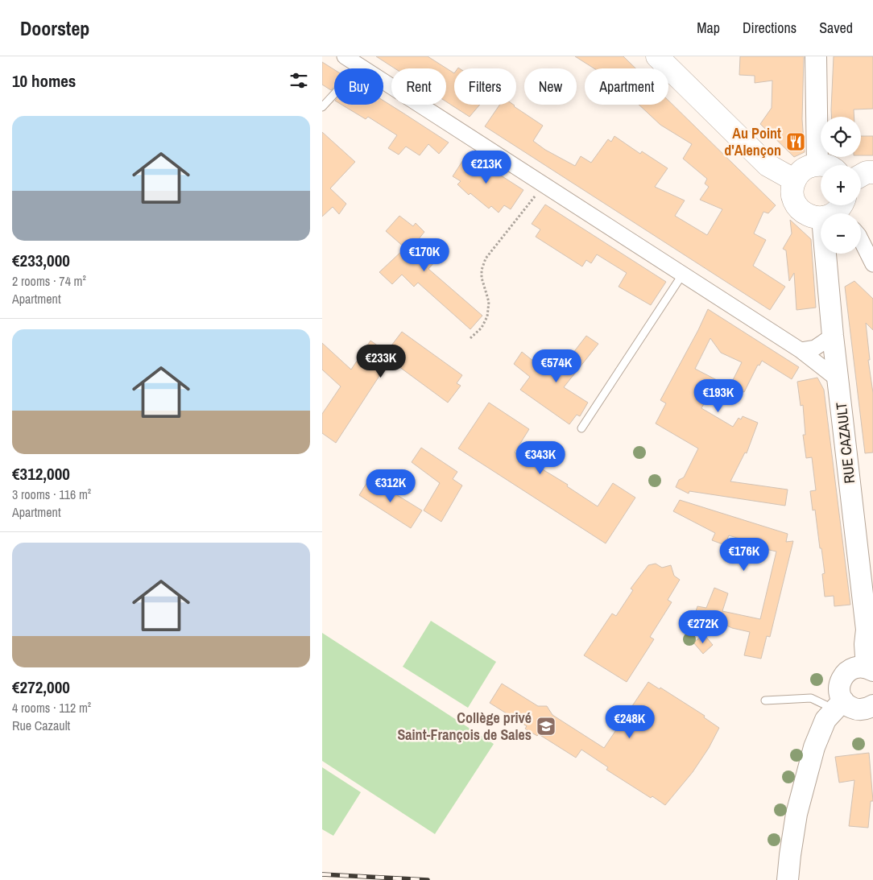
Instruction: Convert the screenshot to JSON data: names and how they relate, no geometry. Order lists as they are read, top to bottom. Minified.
{"streets":{"street":["RUE CAZAULT"]},"places":{"restaurant":["Au Point d'Alençon"],"school or university":["Collège privé Saint-François de Sales"]},"page":{"header":"Doorstep","nav":["Map","Directions","Saved"],"heading":"10 homes","chip":["Buy","Rent","Filters","New","Apartment"],"list":[{"name":"€233,000","note":"2 rooms · 74 m² · Apartment"},{"name":"€312,000","note":"3 rooms · 116 m² · Apartment"},{"name":"€272,000","note":"4 rooms · 112 m² · Rue Cazault"}],"map_buttons":["+","−"],"price":["€213K","€170K","€233K","€574K","€193K","€343K","€312K","€176K","€272K","€248K"]}}
